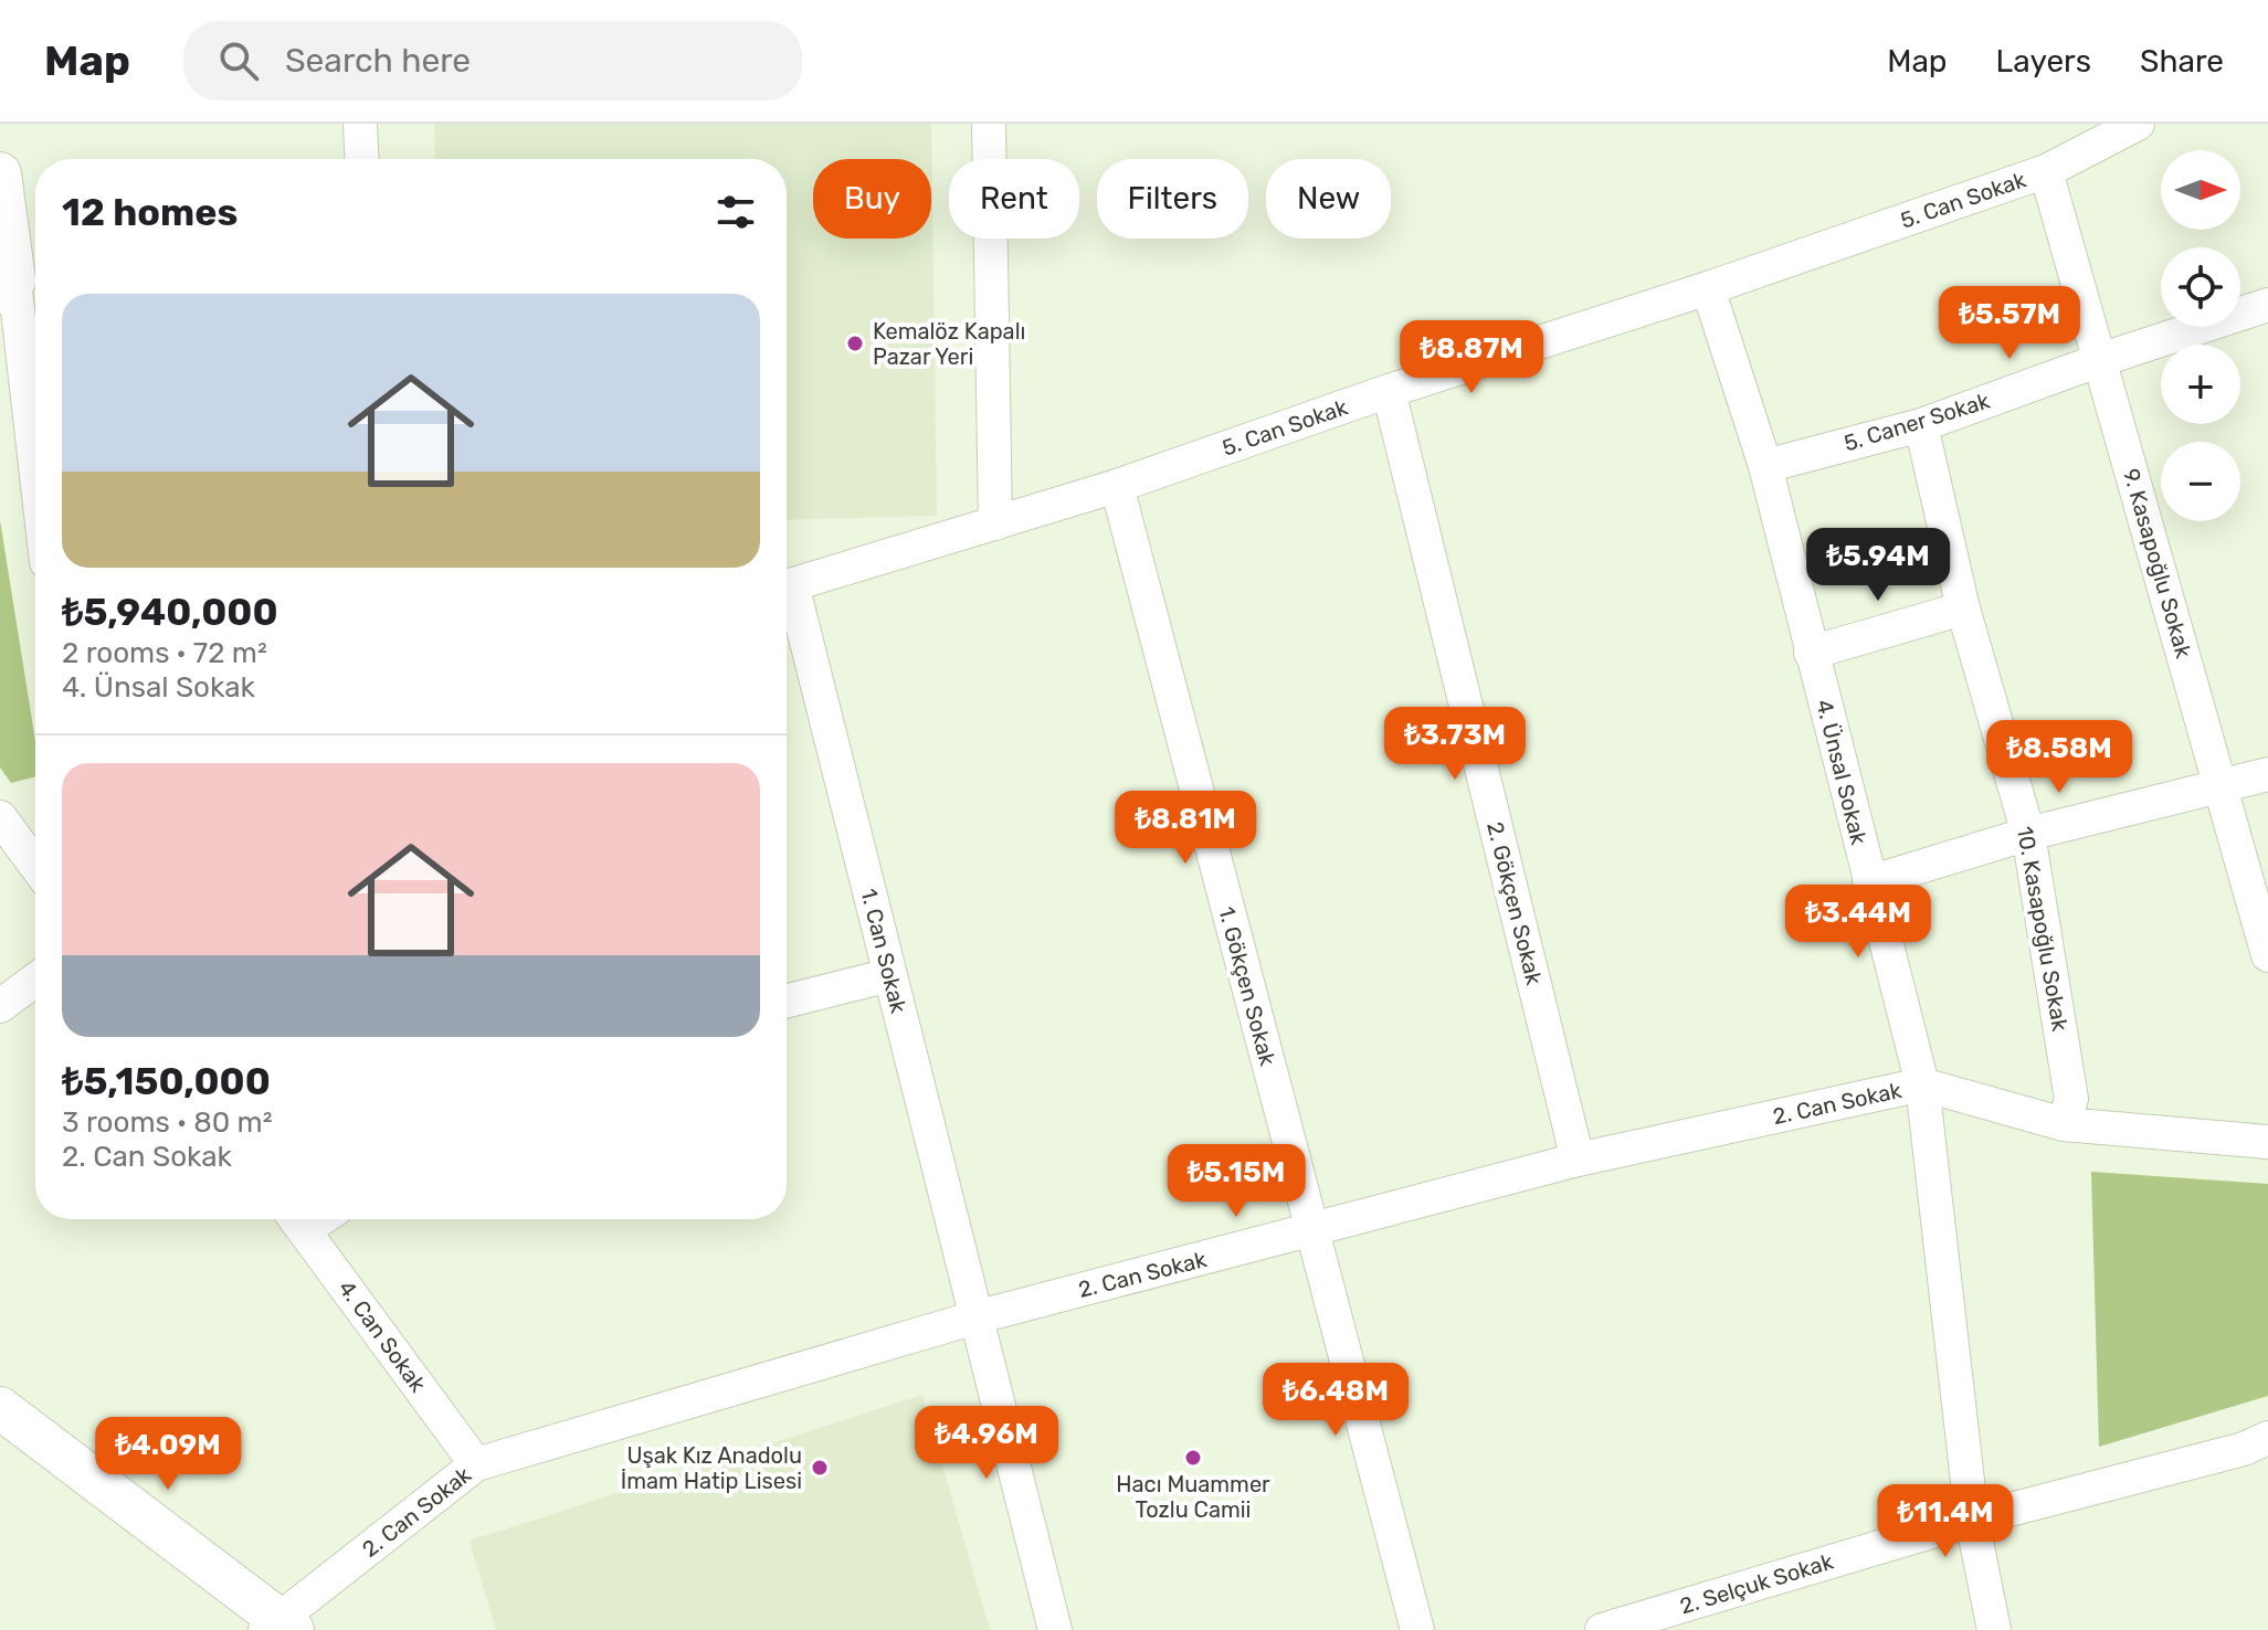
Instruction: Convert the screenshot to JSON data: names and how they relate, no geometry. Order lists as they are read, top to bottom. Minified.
{"streets":{"street":["5. Can Sokak","5. Caner Sokak","9. Kasapoğlu Sokak","4. Ünsal Sokak","2. Gökçen Sokak","10. Kasapoğlu Sokak","1. Can Sokak","1. Gökçen Sokak","2. Can Sokak","4. Can Sokak","2. Selçuk Sokak"]},"crossings":[["5. Can Sokak","9. Kasapoğlu Sokak"],["5. Can Sokak","4. Ünsal Sokak"],["5. Can Sokak","2. Gökçen Sokak"],["5. Can Sokak","1. Gökçen Sokak"],["5. Caner Sokak","9. Kasapoğlu Sokak"],["5. Caner Sokak","4. Ünsal Sokak"],["5. Caner Sokak","10. Kasapoğlu Sokak"],["4. Ünsal Sokak","2. Can Sokak"],["4. Ünsal Sokak","2. Selçuk Sokak"],["2. Gökçen Sokak","2. Can Sokak"],["10. Kasapoğlu Sokak","2. Can Sokak"],["1. Can Sokak","2. Can Sokak"],["1. Gökçen Sokak","2. Can Sokak"],["2. Can Sokak","4. Can Sokak"]],"places":["Kemalöz Kapalı Pazar Yeri","Hacı Muammer Tozlu Camii","Uşak Kız Anadolu İmam Hatip Lisesi"],"north":"right","page":{"header":"Map","search":"Search here","nav":["Map","Layers","Share"],"map_buttons":["+","−"],"chip":["Buy","Rent","Filters","New"],"heading":"12 homes","list":[{"name":"₺5,940,000","note":"2 rooms · 72 m² · 4. Ünsal Sokak"},{"name":"₺5,150,000","note":"3 rooms · 80 m² · 2. Can Sokak"}],"price":["₺5.57M","₺8.87M","₺5.94M","₺3.73M","₺8.58M","₺8.81M","₺3.44M","₺5.15M","₺6.48M","₺4.96M","₺4.09M","₺11.4M"]}}
